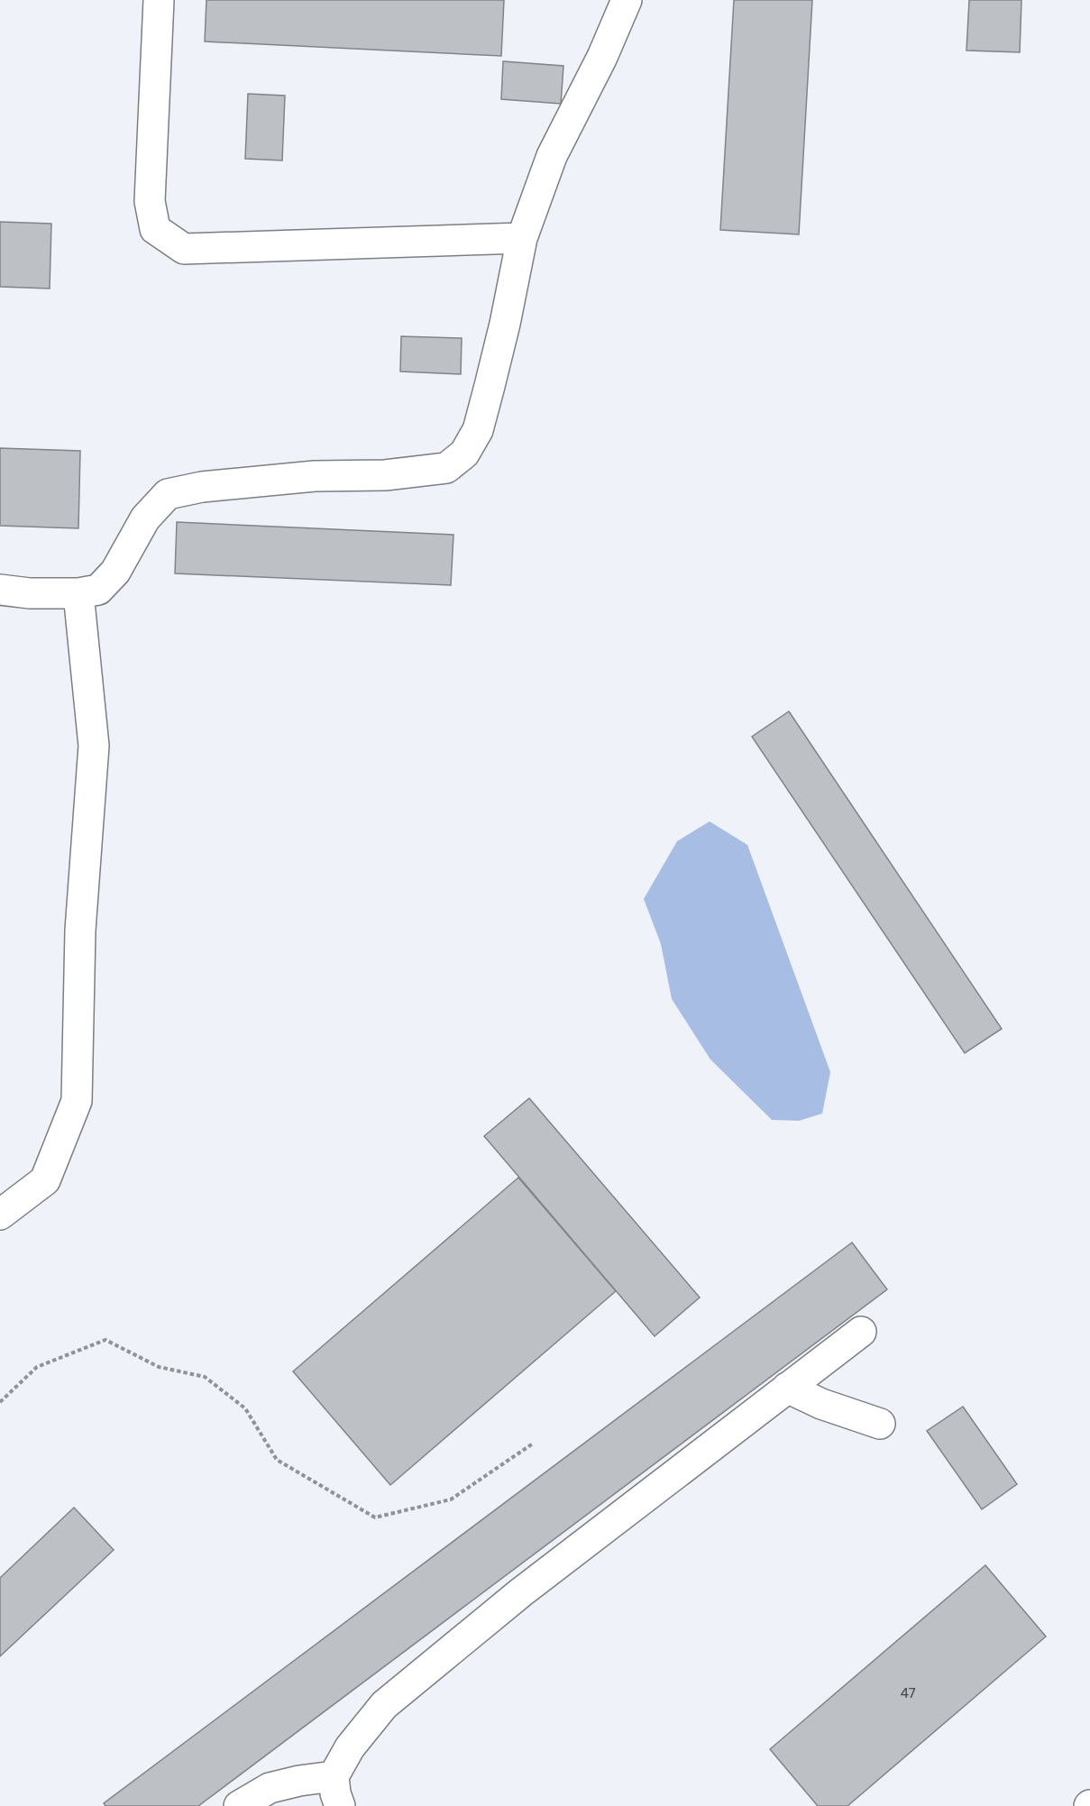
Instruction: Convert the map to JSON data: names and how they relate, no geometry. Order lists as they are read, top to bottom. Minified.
{"house_numbers":["47"]}
